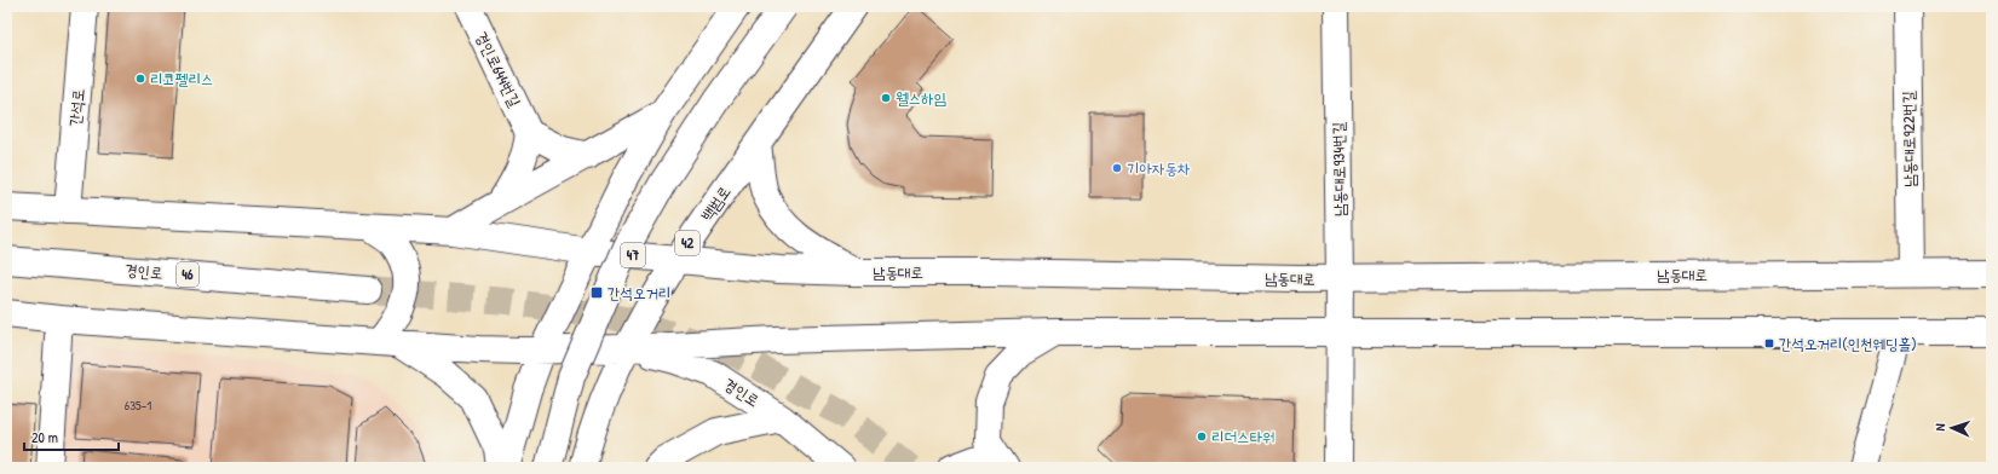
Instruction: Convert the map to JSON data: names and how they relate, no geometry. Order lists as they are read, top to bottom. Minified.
{"streets":{"main road":["경인로644번길","간석로","남동대로922번길","남동대로934번길","백범로","42","47","경인로","남동대로","46"]},"crossings":[["간석로","남동대로"],["남동대로922번길","남동대로"],["남동대로934번길","남동대로"],["백범로","경인로"],["백범로","남동대로"]],"places":{"other":["리코펠리스","웰스하임","기아자동차","리더스타워"],"transit":["간석오거리","간석오거리(인천웨딩홀)"]},"house_numbers":["635-1"],"scale_bar":"20 m","north":"left"}
